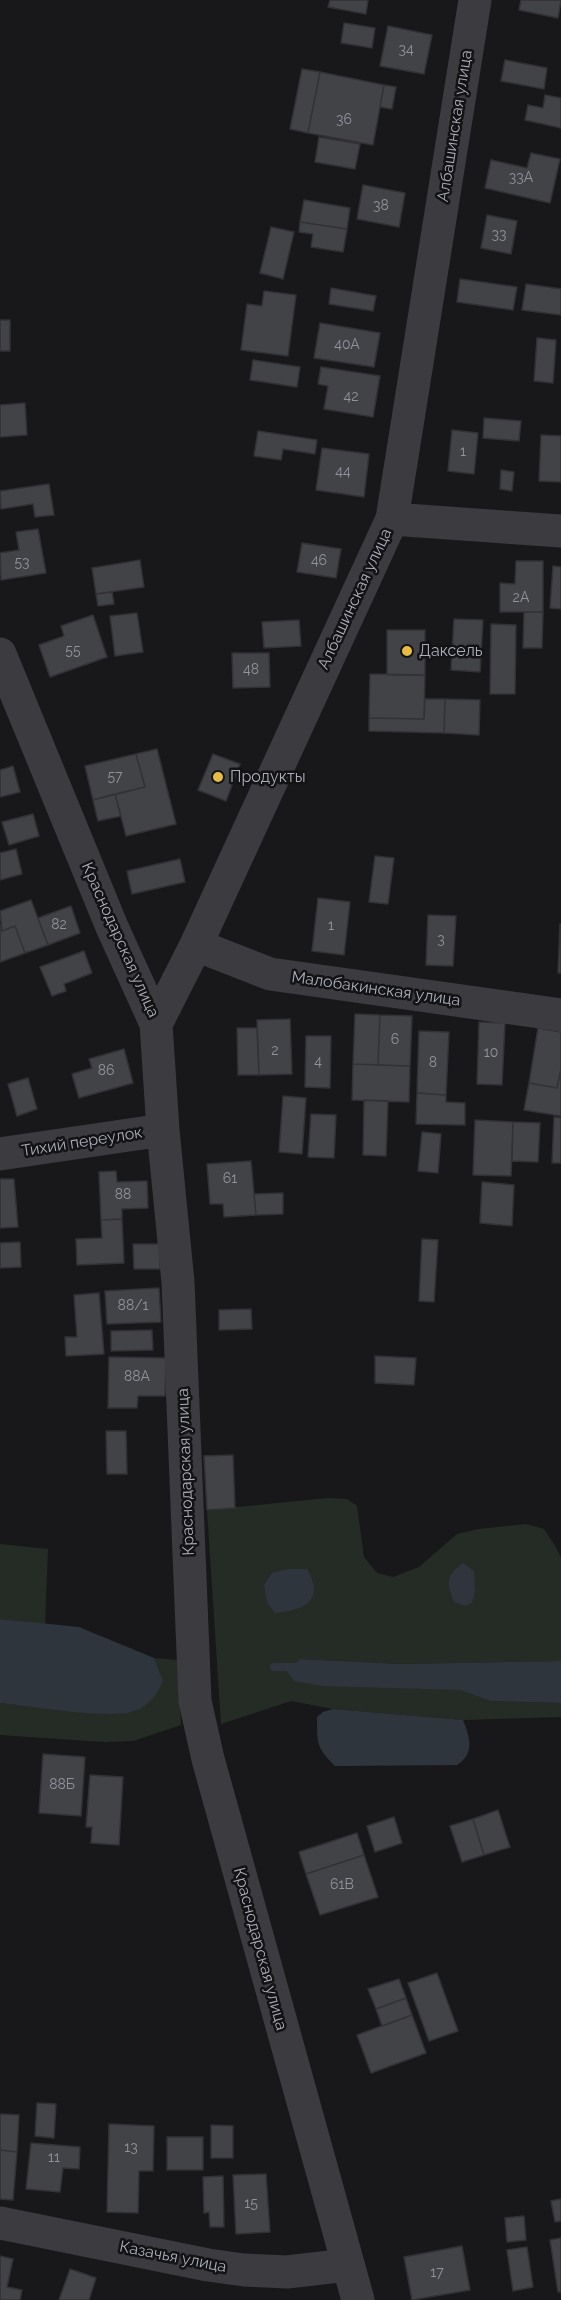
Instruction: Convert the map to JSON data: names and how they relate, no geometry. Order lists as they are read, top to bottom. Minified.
{"streets":{"street":["Албашинская улица","Краснодарская улица","Малобакинская улица","Тихий переулок","Казачья улица"]},"crossings":[["Албашинская улица","Краснодарская улица"],["Албашинская улица","Малобакинская улица"],["Краснодарская улица","Тихий переулок"],["Краснодарская улица","Казачья улица"]],"places":["Даксель","Продукты"],"house_numbers":["34","36","33А","38","33","40А","42","1","44","46","53","2А","55","48","57","82","1","3","6","2","10","4","8","86","61","88","88/1","88А","88Б","61В","13","11","15","17"]}
